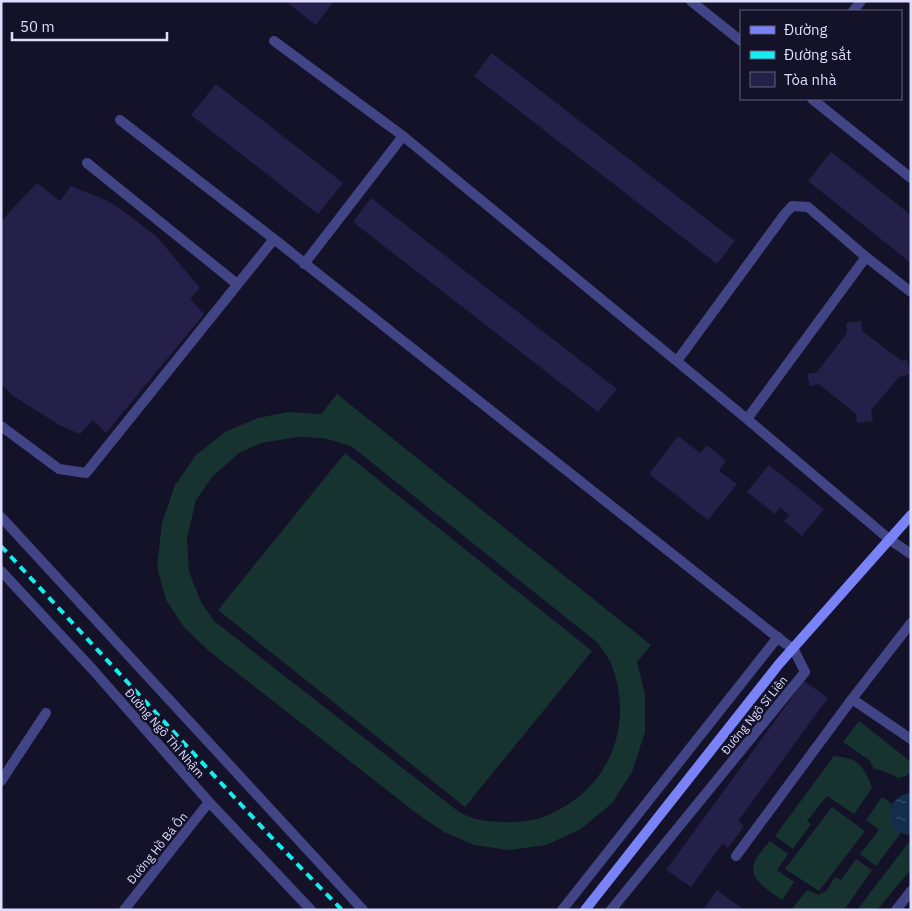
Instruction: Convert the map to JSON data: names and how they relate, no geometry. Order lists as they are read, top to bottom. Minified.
{"streets":{"street":["Đường Ngô Sĩ Liên","Đường Ngô Thì Nhậm","Đường Hồ Bá Ôn"]},"crossings":[["Đường Ngô Thì Nhậm","Đường Hồ Bá Ôn"]],"legend":["Đường","Đường sắt","Tòa nhà"],"scale_bar":"50 m"}
